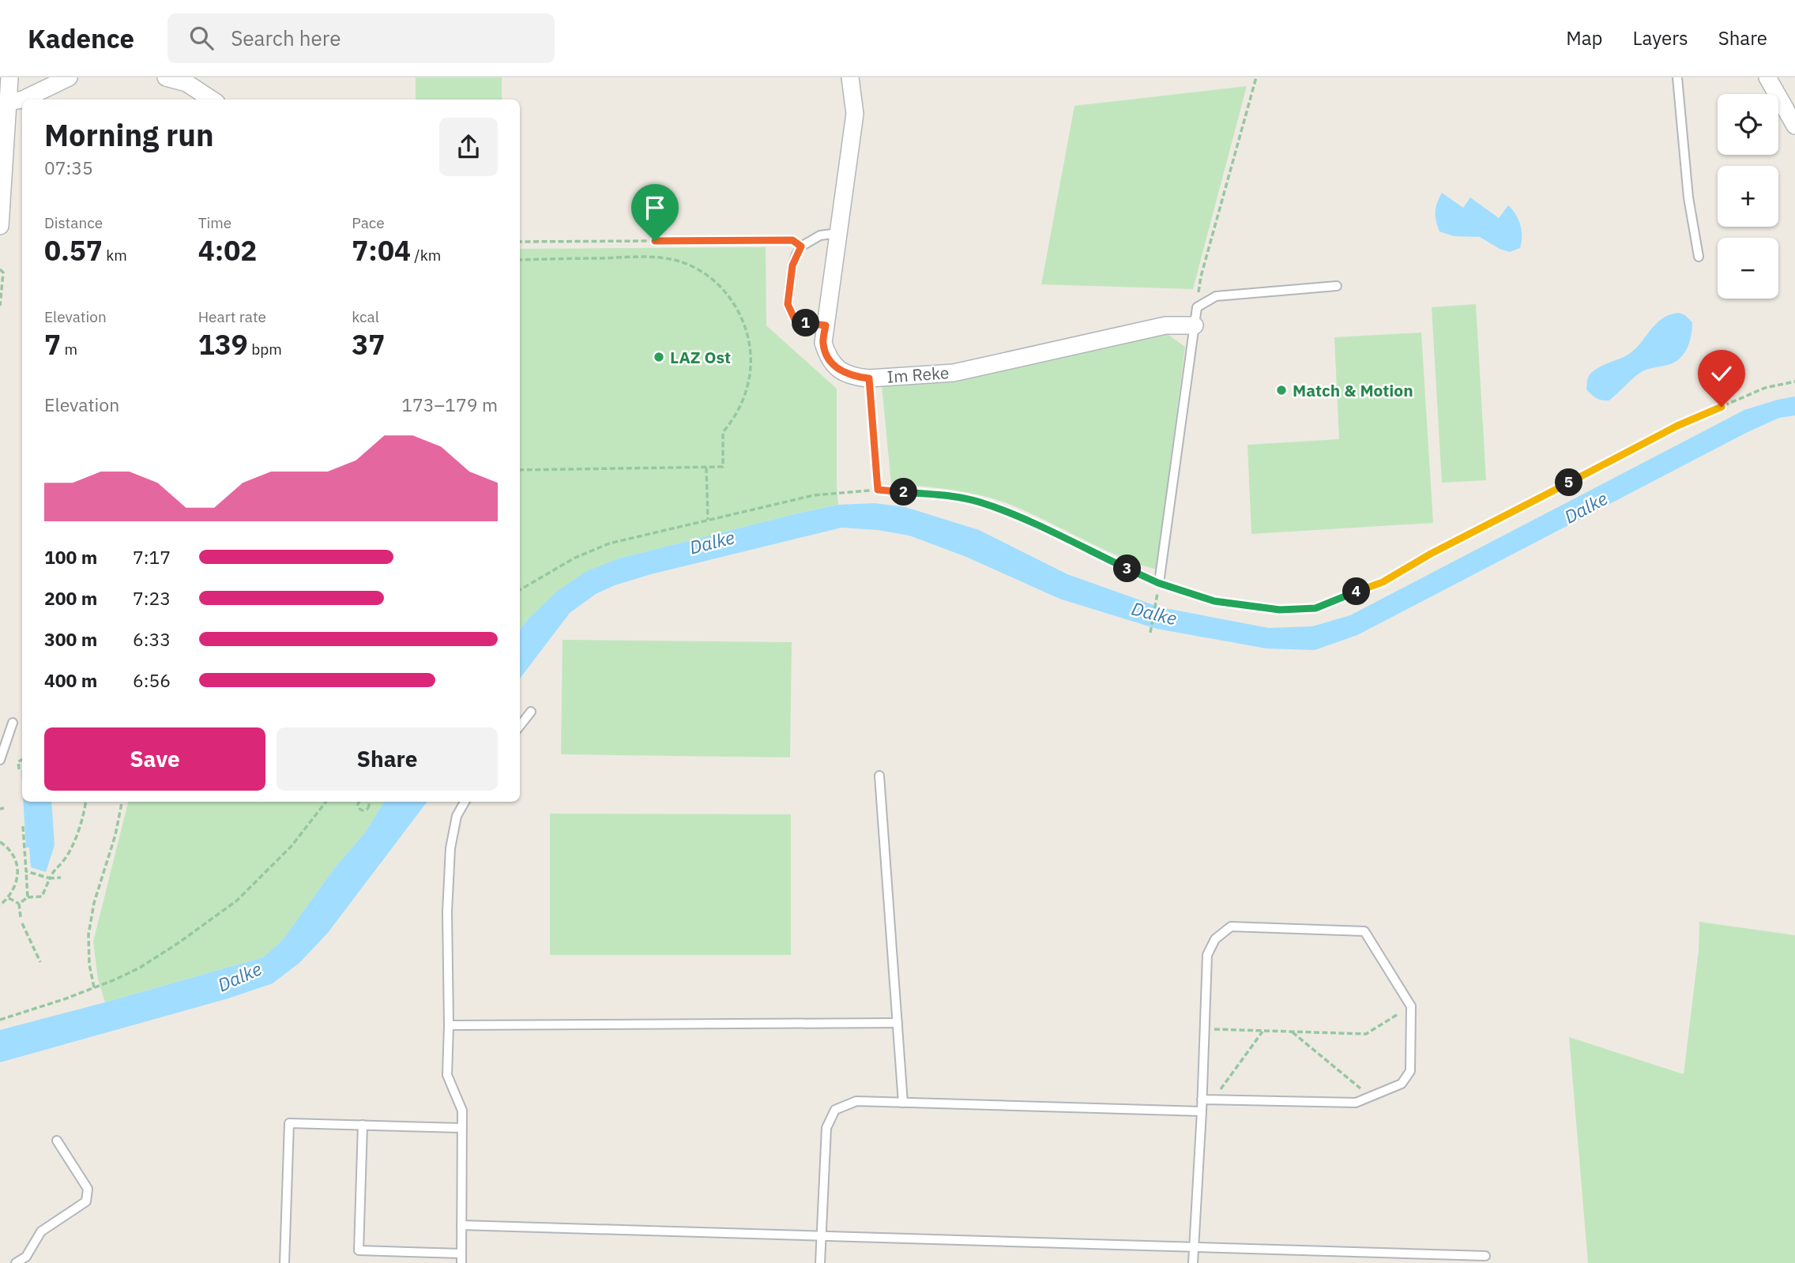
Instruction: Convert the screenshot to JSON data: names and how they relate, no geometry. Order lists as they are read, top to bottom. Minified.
{"streets":{"street":["Im Reke"]},"water":["Dalke"],"places":["LAZ Ost","Match & Motion"],"page":{"header":"Kadence","search":"Search here","nav":["Map","Layers","Share"],"map_buttons":["+","−"],"heading":["Morning run","07:35"],"stats":[["Distance","0.57 km"],["Time","4:02"],["Pace","7:04 /km"],["Elevation","7 m"],["Heart rate","139 bpm"],["kcal","37"]],"pins":["1","5","2","3","4"],"chart":["Elevation","173–179 m"],"list":[{"name":"100 m","note":"7:17"},{"name":"200 m","note":"7:23"},{"name":"300 m","note":"6:33"},{"name":"400 m","note":"6:56"}],"buttons":["Save","Share"]}}
